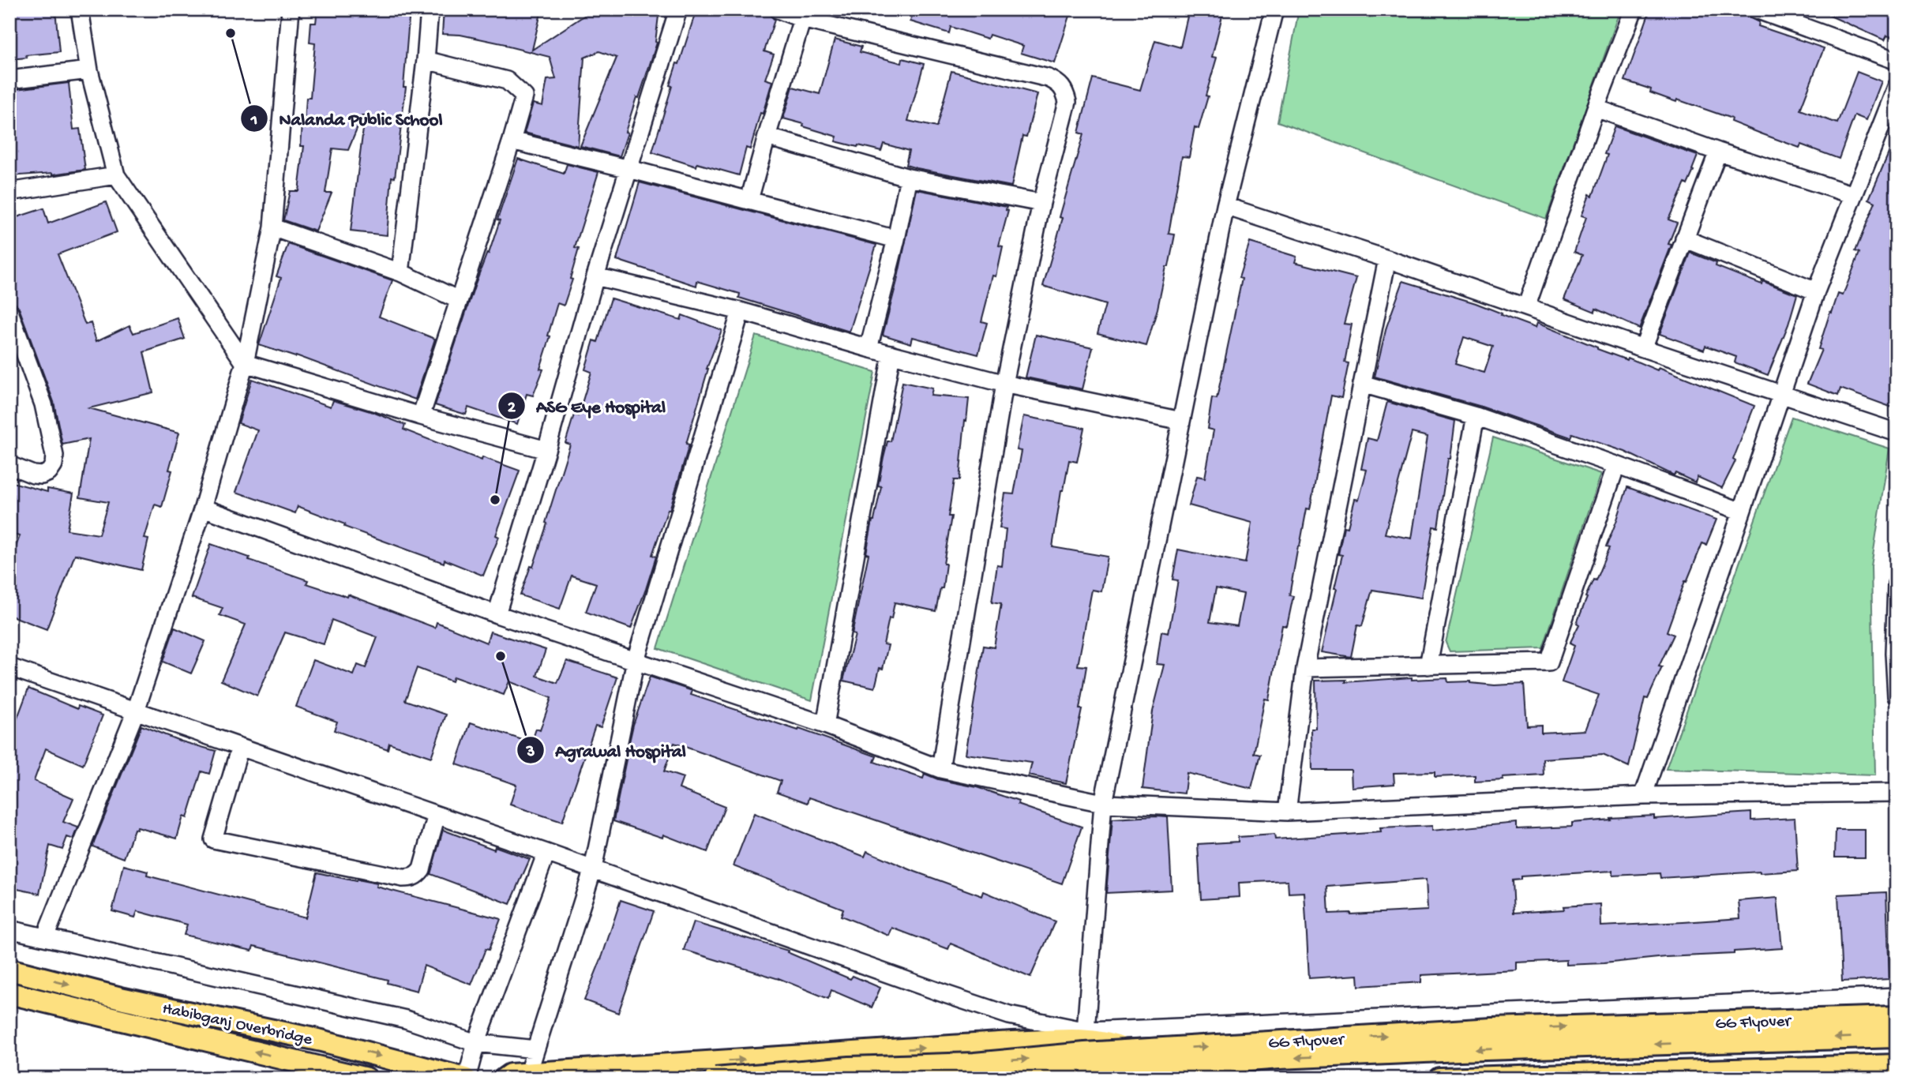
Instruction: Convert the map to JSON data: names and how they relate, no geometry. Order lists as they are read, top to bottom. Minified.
{"streets":{"main road":["GG Flyover","Habibganj Overbridge"]},"places":["Nalanda Public School","ASG Eye Hospital","Agrawal Hospital"]}
